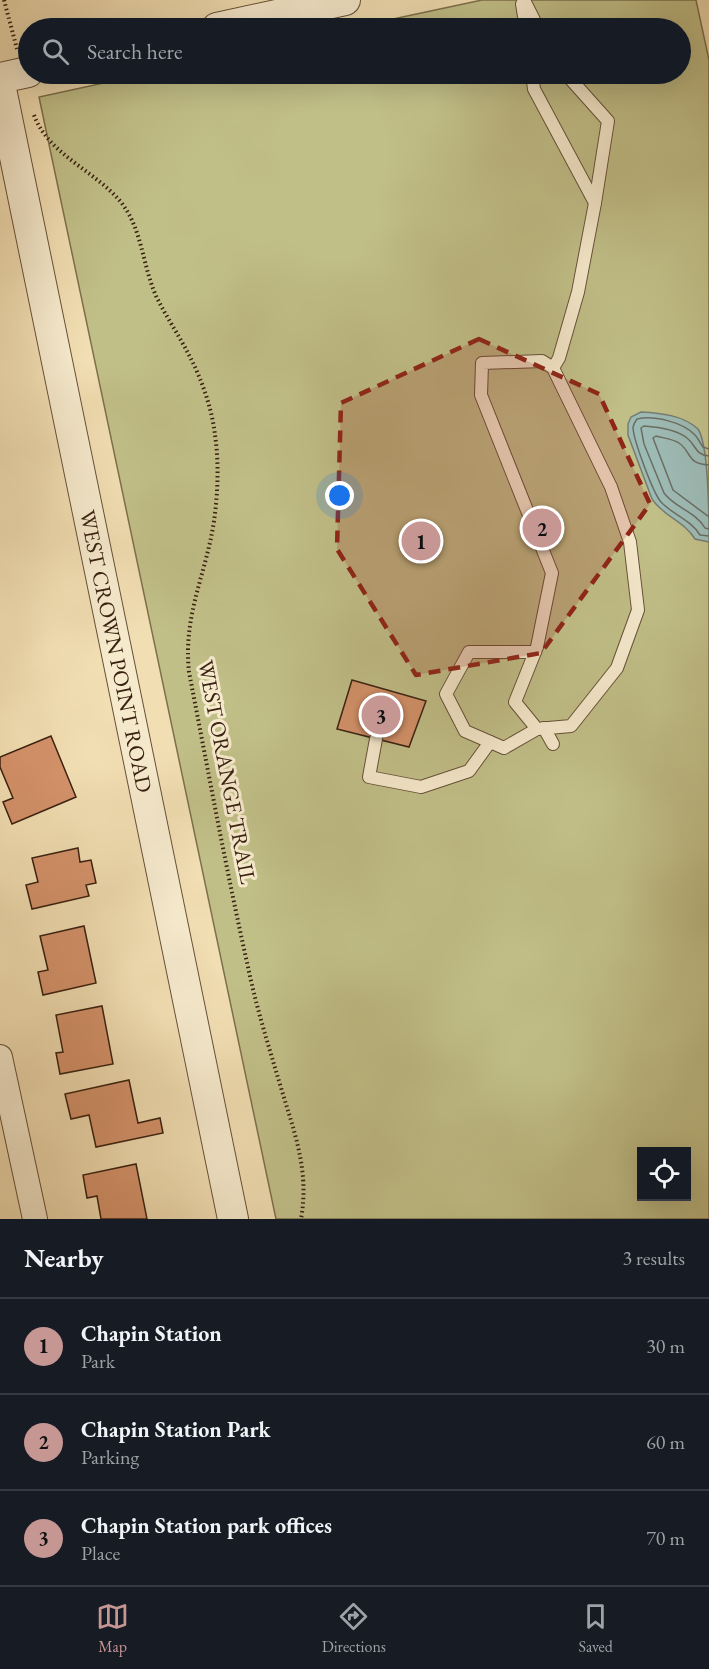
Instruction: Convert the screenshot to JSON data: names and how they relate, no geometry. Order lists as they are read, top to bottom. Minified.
{"streets":{"street":["WEST CROWN POINT ROAD"],"path":["WEST ORANGE TRAIL"]},"page":{"search":"Search here","pins":["2","1","3"],"heading":["Nearby","3 results"],"list":[{"mark":"1","name":"Chapin Station","note":"Park","value":"30 m"},{"mark":"2","name":"Chapin Station Park","note":"Parking","value":"60 m"},{"mark":"3","name":"Chapin Station park offices","note":"Place","value":"70 m"}],"nav":["Map","Directions","Saved"]}}
